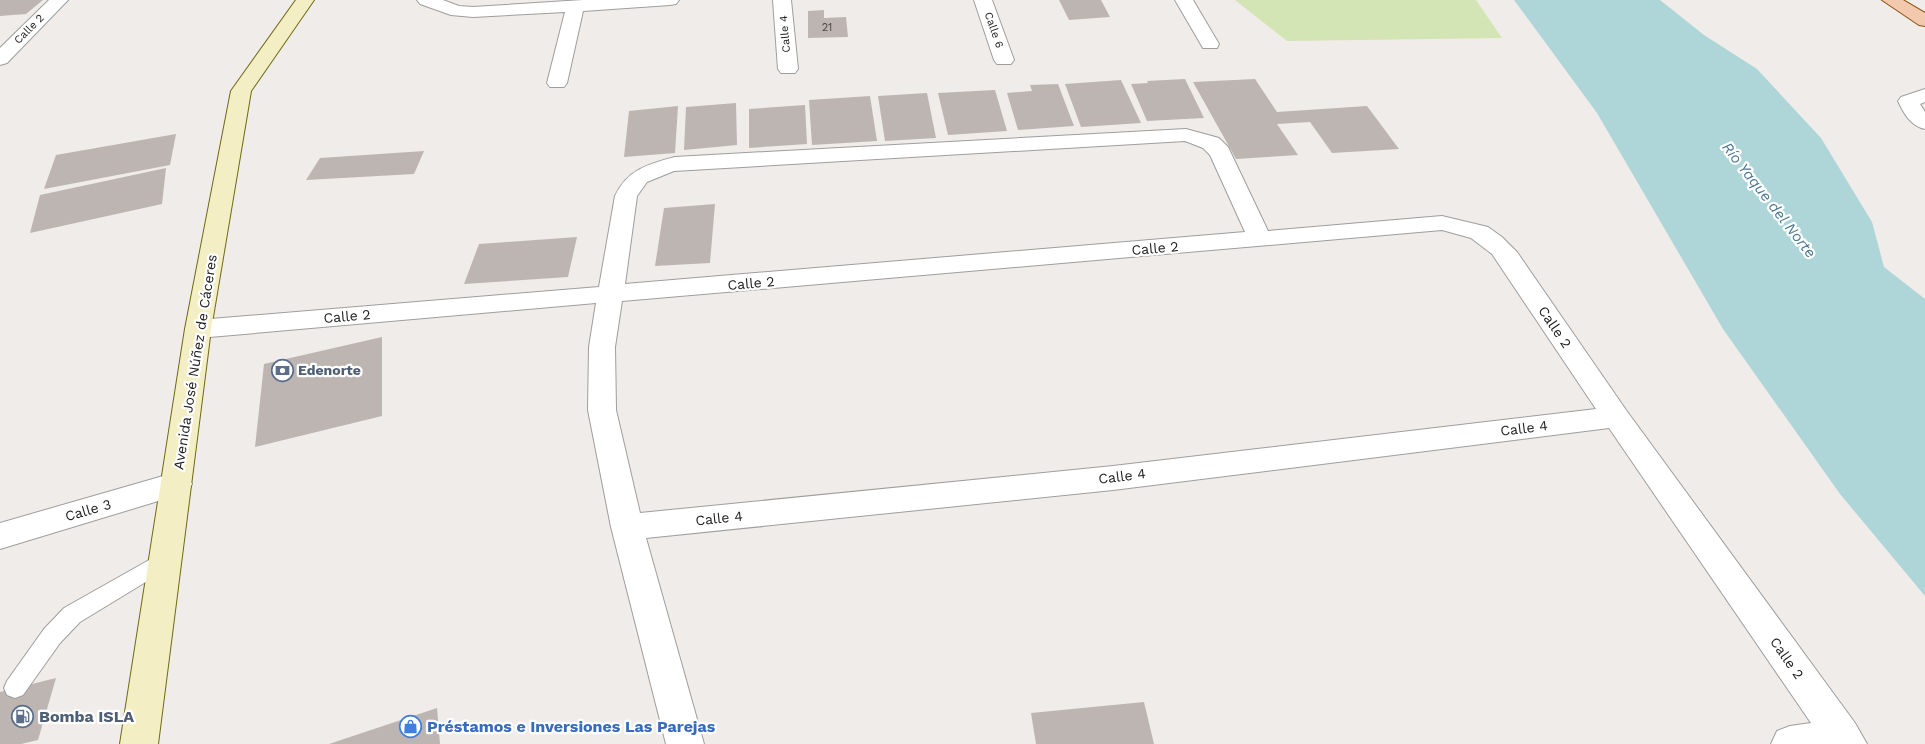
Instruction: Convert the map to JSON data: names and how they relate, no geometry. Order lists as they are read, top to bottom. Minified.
{"streets":{"main road":["Avenida José Núñez de Cáceres"],"street":["Calle 2","Calle 6","Calle 4","Calle 3"]},"crossings":[["Calle 2","Calle 4"],["Calle 2","Avenida José Núñez de Cáceres"],["Avenida José Núñez de Cáceres","Calle 3"]],"water":["Río Yaque del Norte"],"places":{"bank":["Edenorte"],"fuel station":["Bomba ISLA"],"shop":["Préstamos e Inversiones Las Parejas"]},"house_numbers":["21"]}
